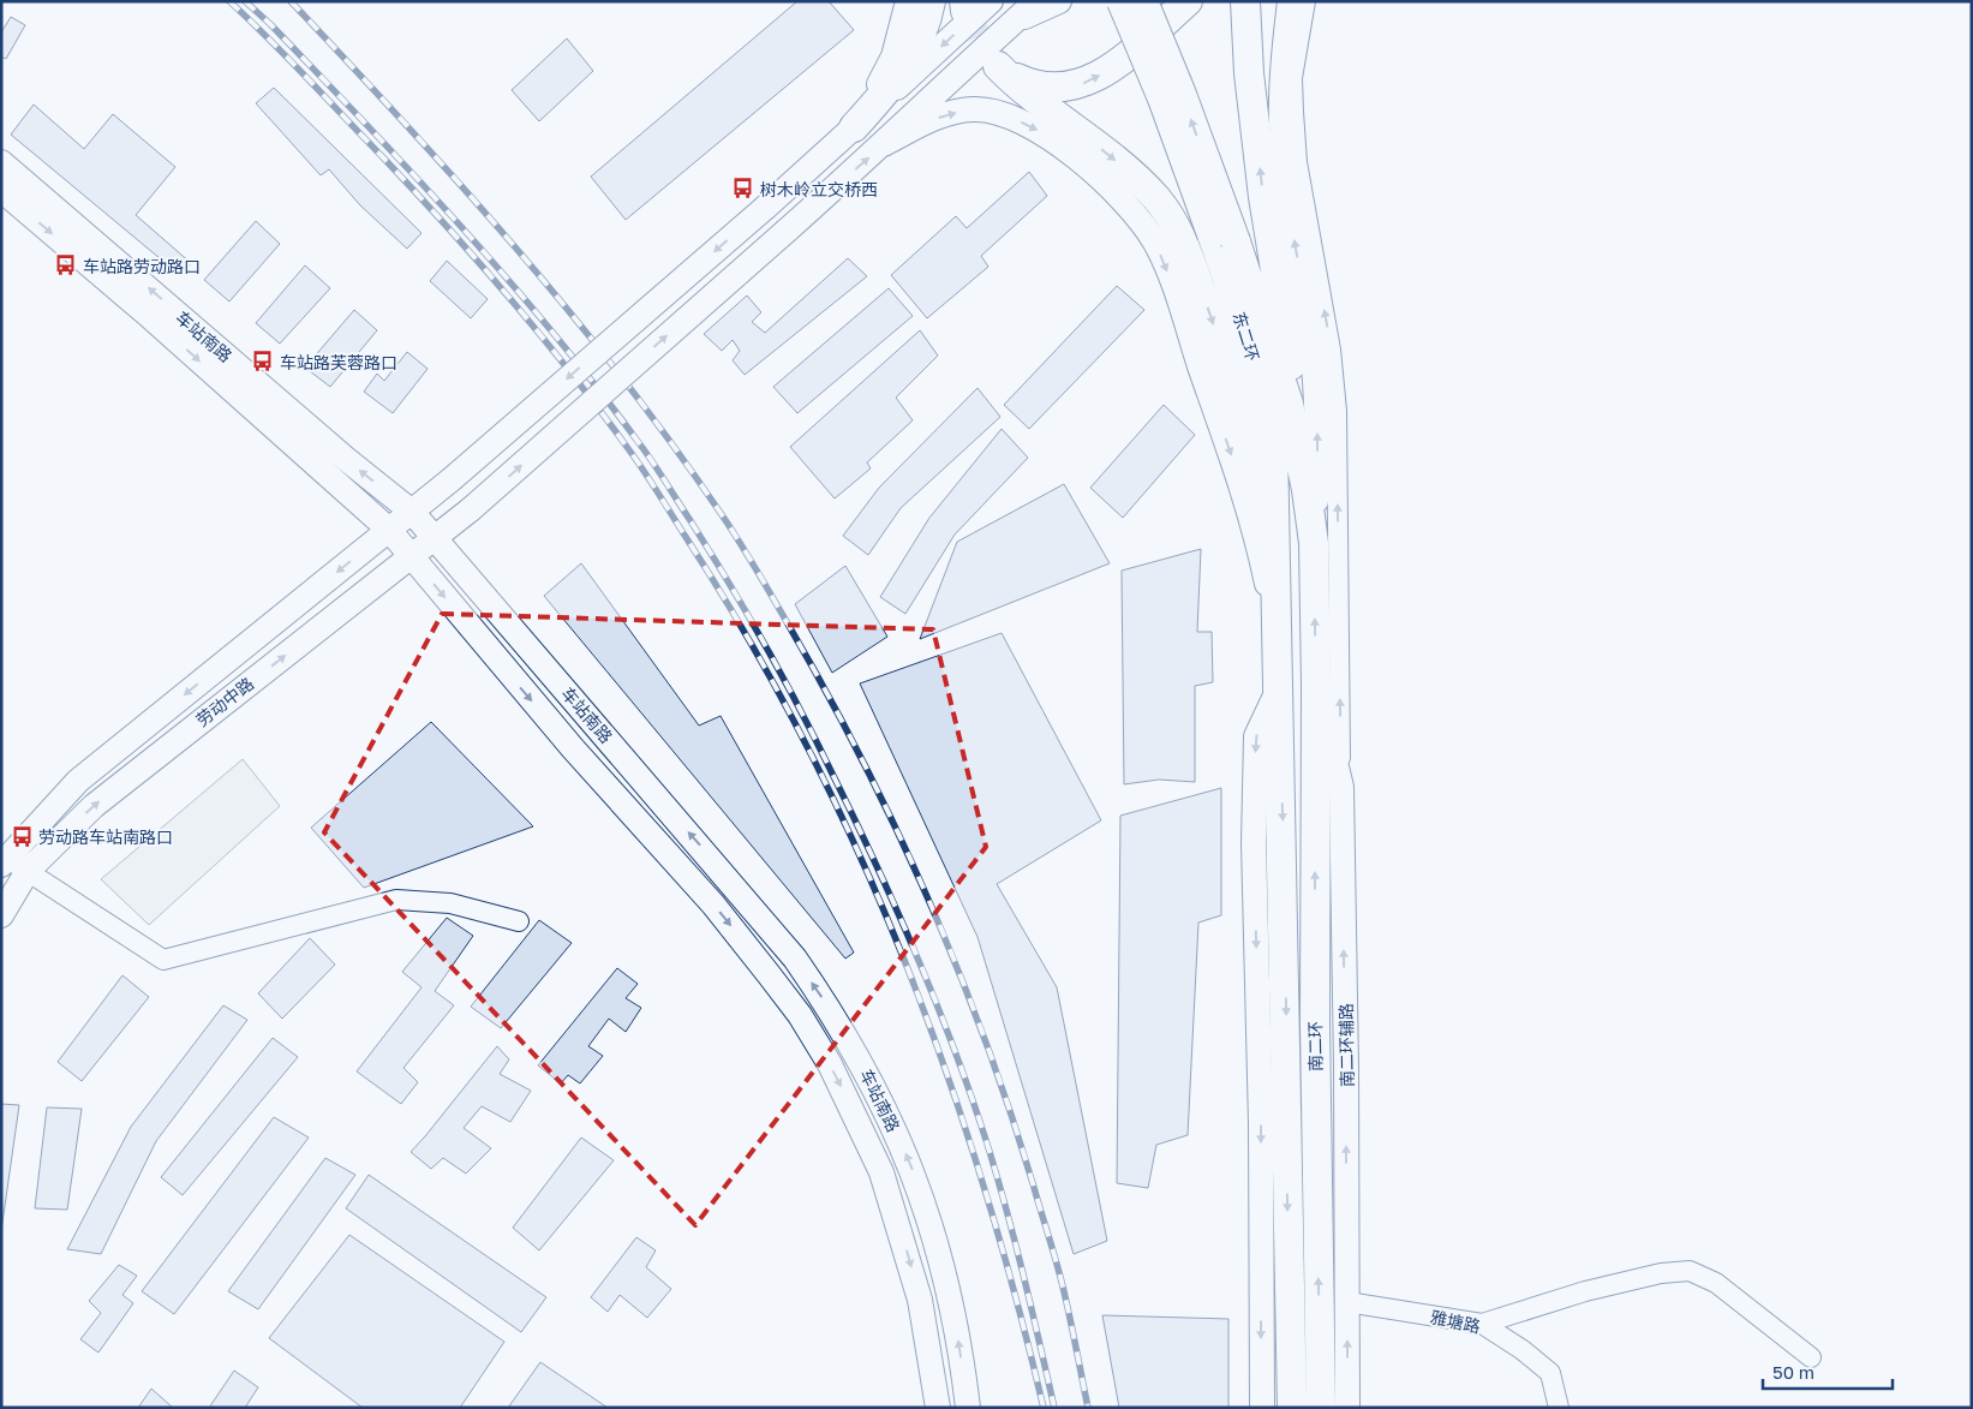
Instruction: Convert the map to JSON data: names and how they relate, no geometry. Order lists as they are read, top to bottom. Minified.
{"streets":{"highway":["东二环","南二环"],"main road":["车站南路","劳动中路","南二环辅路"],"street":["雅塘路"]},"crossings":[["车站南路","劳动中路"],["东二环","南二环辅路"],["东二环","南二环"],["南二环辅路","南二环"],["南二环辅路","雅塘路"]],"places":{"bus stop":["树木岭立交桥西","车站路劳动路口","车站路芙蓉路口","劳动路车站南路口"]},"scale_bar":"50 m"}
